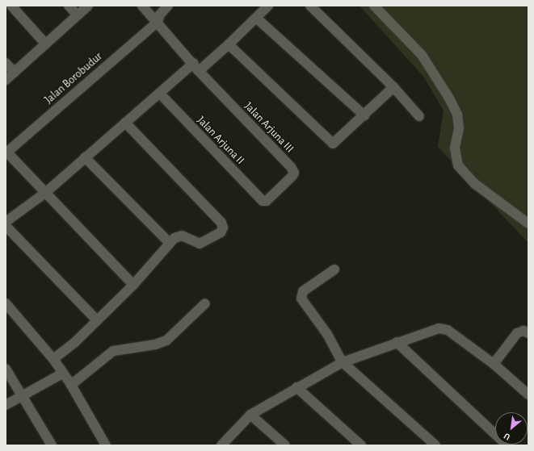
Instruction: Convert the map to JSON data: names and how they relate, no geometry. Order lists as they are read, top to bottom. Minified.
{"streets":{"street":["Jalan Borobudur","Jalan Arjuna III","Jalan Arjuna II"]},"crossings":[["Jalan Arjuna III","Jalan Arjuna II"]],"north":"bottom left"}
